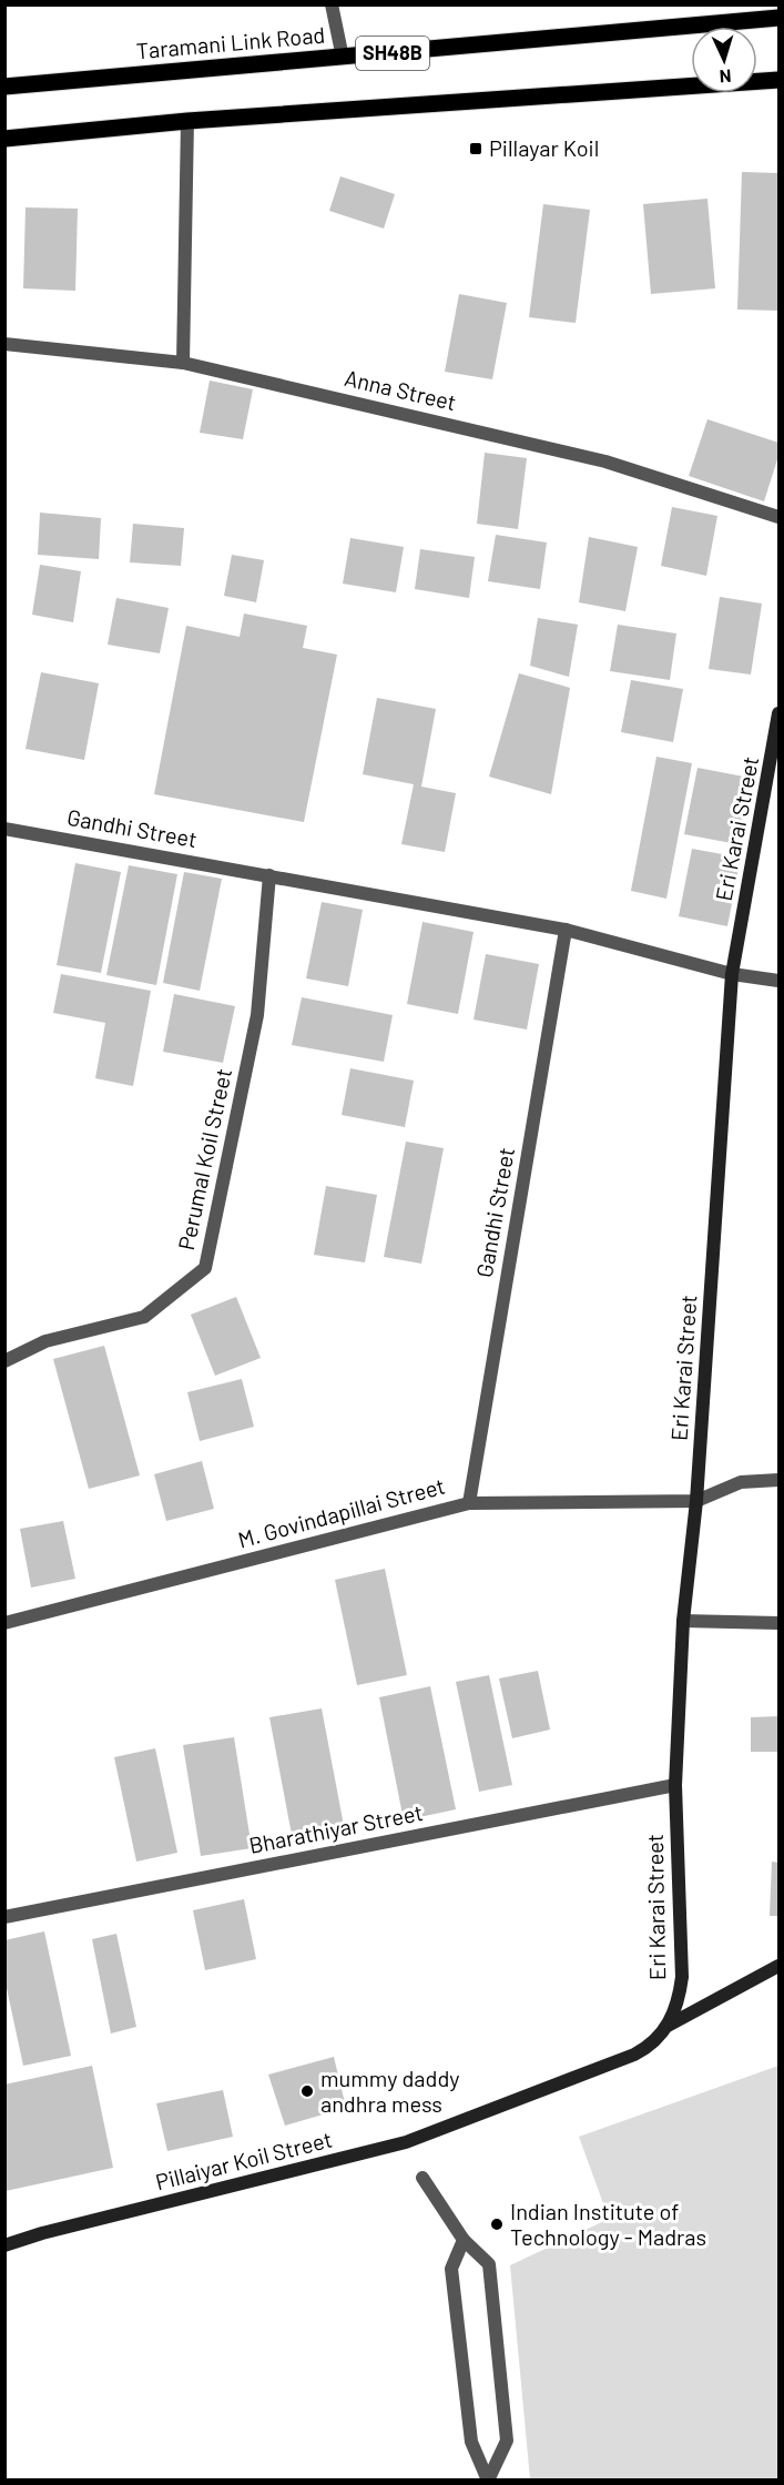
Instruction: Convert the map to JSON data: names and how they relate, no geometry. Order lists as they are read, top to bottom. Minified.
{"streets":{"main road":["Taramani Link Road","SH48B"],"street":["Anna Street","Gandhi Street","Eri Karai Street","Perumal Koil Street","M. Govindapillai Street","Bharathiyar Street","Pillaiyar Koil Street"]},"crossings":[["Gandhi Street","Eri Karai Street"],["Gandhi Street","Perumal Koil Street"],["Gandhi Street","M. Govindapillai Street"],["Eri Karai Street","M. Govindapillai Street"],["Eri Karai Street","Bharathiyar Street"],["Eri Karai Street","Pillaiyar Koil Street"]],"places":{"transit":["Pillayar Koil"],"other":["mummy daddy andhra mess","Indian Institute of Technology - Madras"]},"north":"bottom"}
